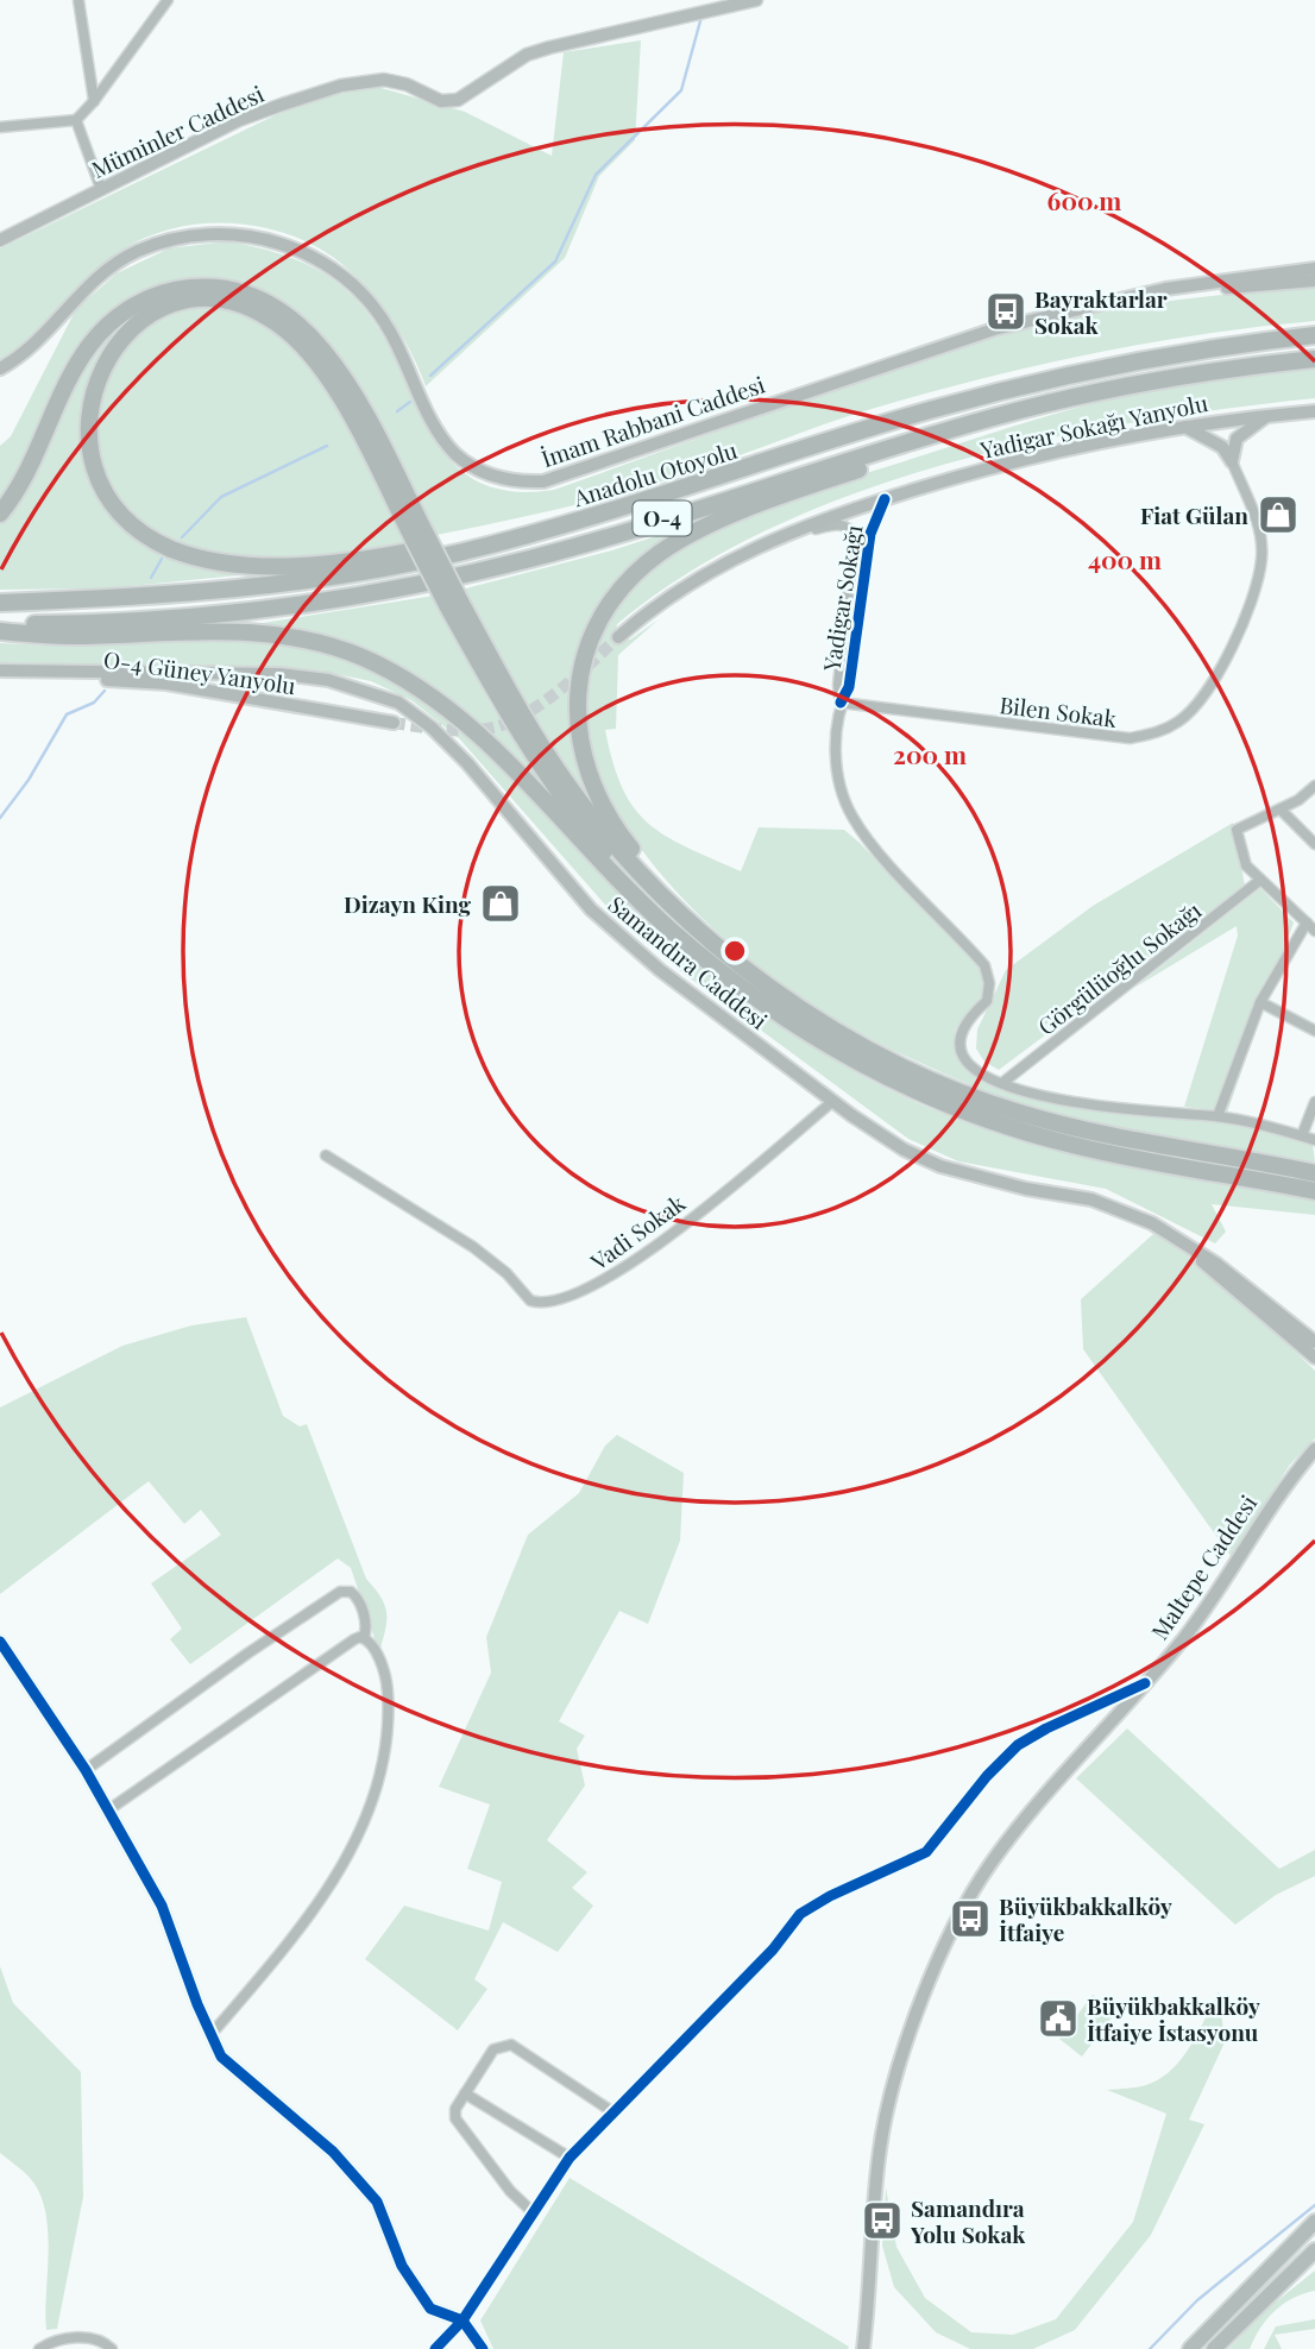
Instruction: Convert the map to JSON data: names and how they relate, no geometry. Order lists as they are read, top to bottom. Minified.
{"streets":{"highway":["Anadolu Otoyolu","O-4"],"main road":["İmam Rabbani Caddesi","Yadigar Sokağı Yanyolu","O-4 Güney Yanyolu","Samandıra Caddesi","Maltepe Caddesi"],"street":["Müminler Caddesi","Yadigar Sokağı","Bilen Sokak","Görgülüoğlu Sokağı","Vadi Sokak"]},"crossings":[["Yadigar Sokağı Yanyolu","Yadigar Sokağı"],["Yadigar Sokağı","Bilen Sokak"],["Yadigar Sokağı","Görgülüoğlu Sokağı"],["O-4 Güney Yanyolu","Samandıra Caddesi"],["Samandıra Caddesi","Vadi Sokak"]],"places":{"bus stop":["Bayraktarlar Sokak","Büyükbakkalköy İtfaiye","Samandıra Yolu Sokak"],"shop":["Fiat Gülan","Dizayn King"],"public building":["Büyükbakkalköy İtfaiye İstasyonu"]},"rings":["600 m","400 m","200 m"]}
